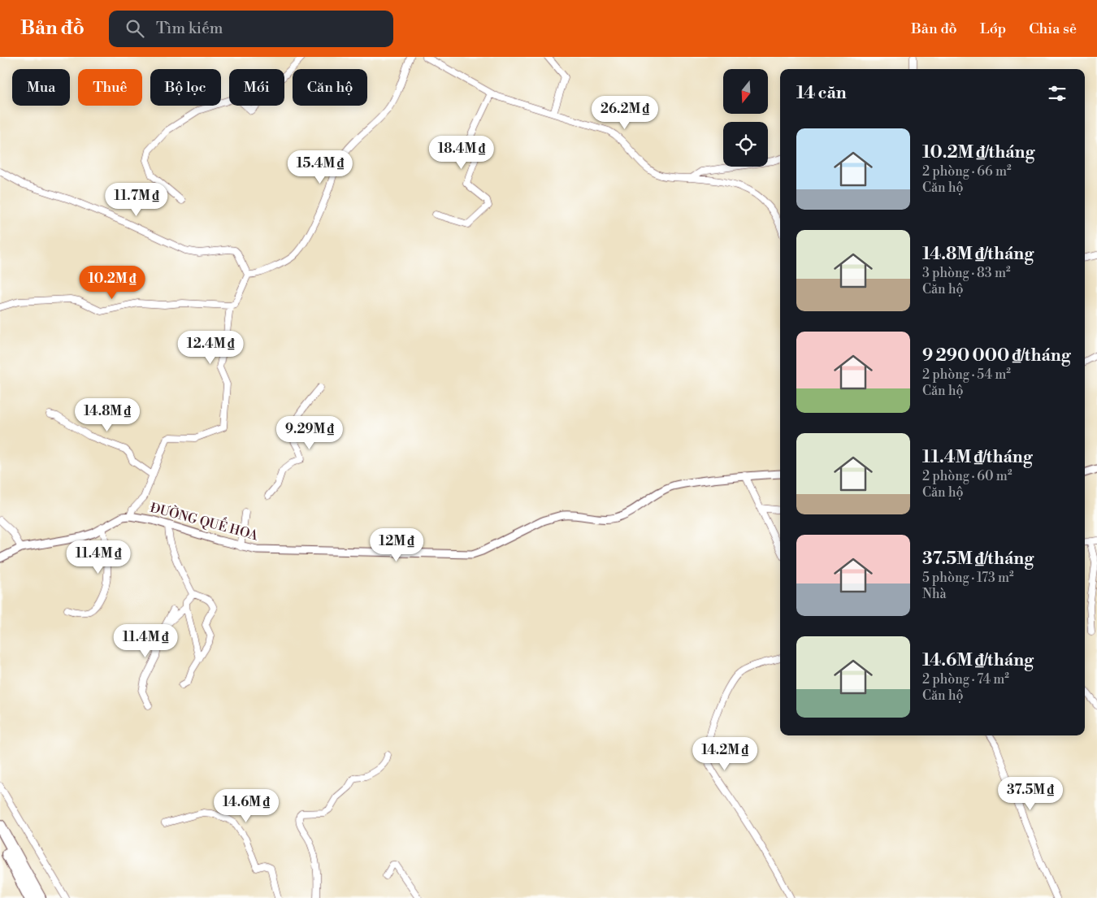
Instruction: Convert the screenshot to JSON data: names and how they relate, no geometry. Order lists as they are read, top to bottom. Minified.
{"streets":{"street":["ĐƯỜNG QUẾ HOA"]},"north":"bottom","page":{"header":"Bản đồ","search":"Tìm kiếm","nav":["Bản đồ","Lớp","Chia sẻ"],"chip":["Mua","Thuê","Bộ lọc","Mới","Căn hộ"],"heading":"14 căn","price":["26.2M ₫","18.4M ₫","15.4M ₫","11.7M ₫","10.2M ₫","12.4M ₫","14.8M ₫","9.29M ₫","12M ₫","11.4M ₫","11.4M ₫","14.2M ₫","37.5M ₫","14.6M ₫"],"list":[{"name":"10.2M ₫/tháng","note":"2 phòng · 66 m² · Căn hộ"},{"name":"14.8M ₫/tháng","note":"3 phòng · 83 m² · Căn hộ"},{"name":"9 290 000 ₫/tháng","note":"2 phòng · 54 m² · Căn hộ"},{"name":"11.4M ₫/tháng","note":"2 phòng · 60 m² · Căn hộ"},{"name":"37.5M ₫/tháng","note":"5 phòng · 173 m² · Nhà"},{"name":"14.6M ₫/tháng","note":"2 phòng · 74 m² · Căn hộ"}]}}
